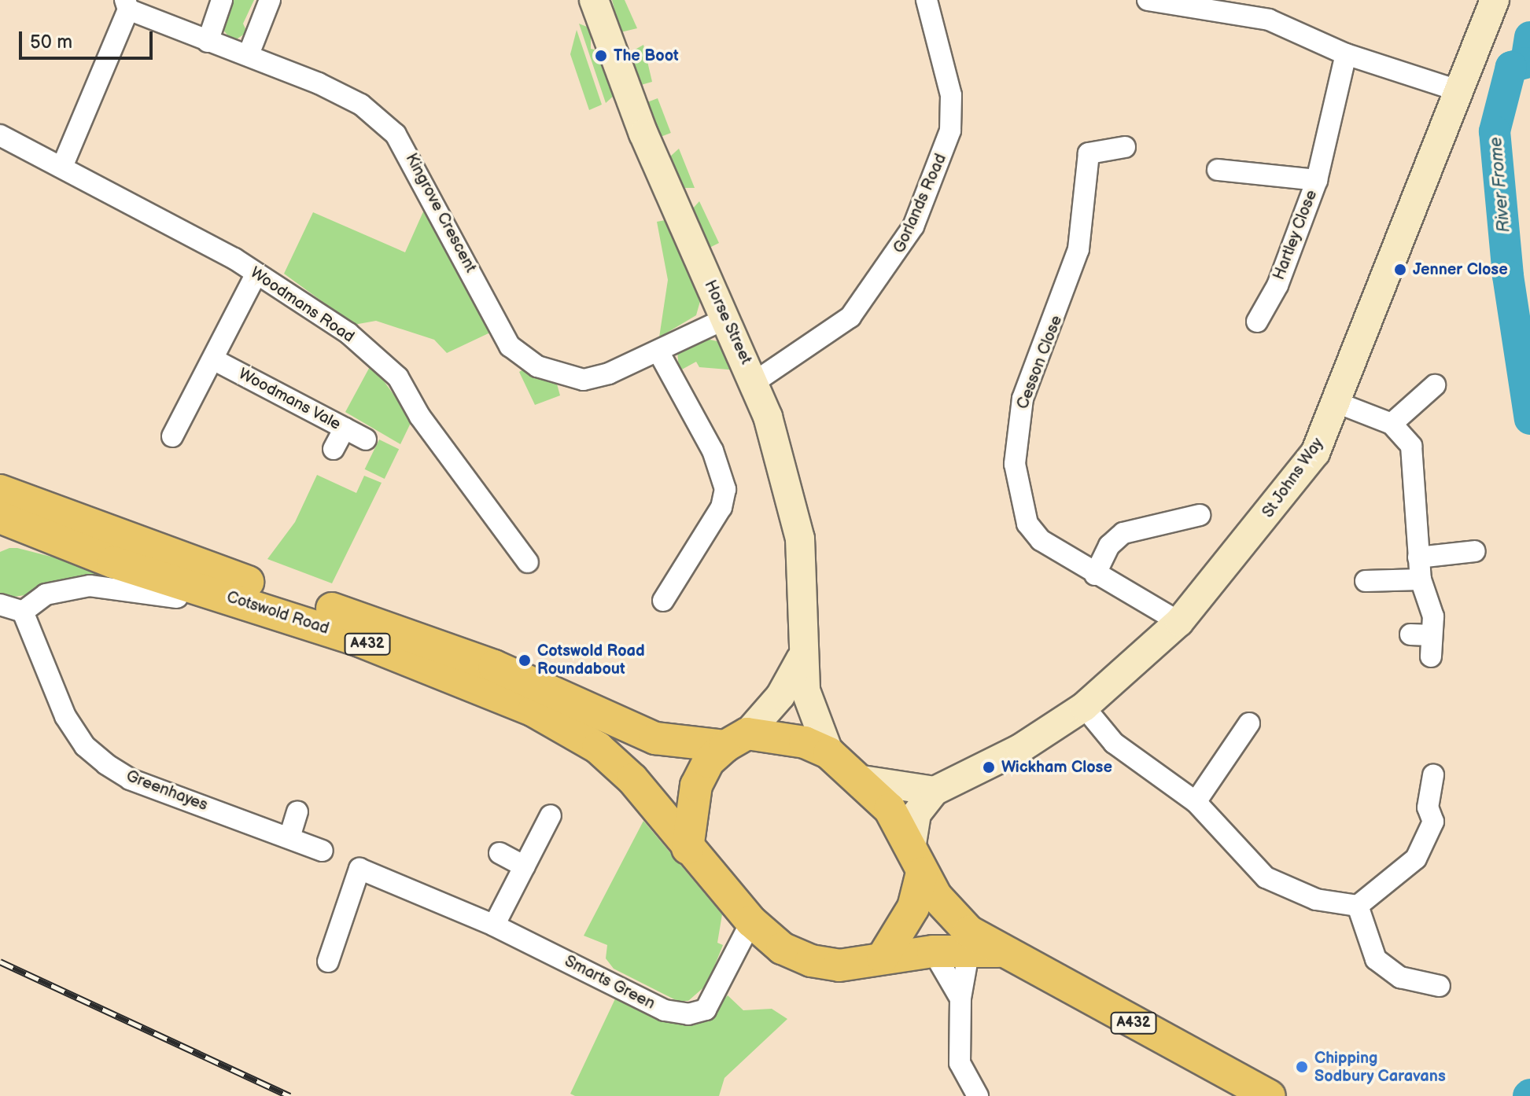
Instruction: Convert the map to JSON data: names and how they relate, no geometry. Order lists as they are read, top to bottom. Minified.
{"streets":{"main road":["Cotswold Road","A432"],"street":["Gorlands Road","Kingrove Crescent","Hartley Close","Woodmans Road","Horse Street","Cesson Close","Woodmans Vale","St Johns Way","Greenhayes","Smarts Green"]},"crossings":[["Gorlands Road","Horse Street"],["Kingrove Crescent","Horse Street"],["Horse Street","Cotswold Road"],["Horse Street","A432"],["Cesson Close","St Johns Way"],["St Johns Way","A432"],["Cotswold Road","A432"],["Cotswold Road","Greenhayes"],["A432","Smarts Green"]],"water":["River Frome"],"places":["The Boot","Jenner Close","Cotswold Road Roundabout","Wickham Close","Chipping Sodbury Caravans"],"scale_bar":"50 m"}
